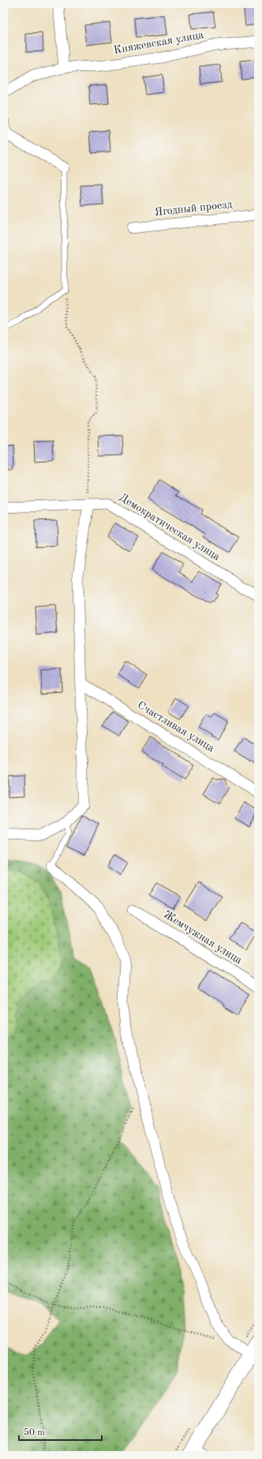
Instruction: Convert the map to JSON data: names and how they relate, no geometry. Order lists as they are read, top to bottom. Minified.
{"streets":{"street":["Княжевская улица","Ягодный проезд","Демократическая улица","Счастливая улица","Жемчужная улица"]},"scale_bar":"50 m"}
